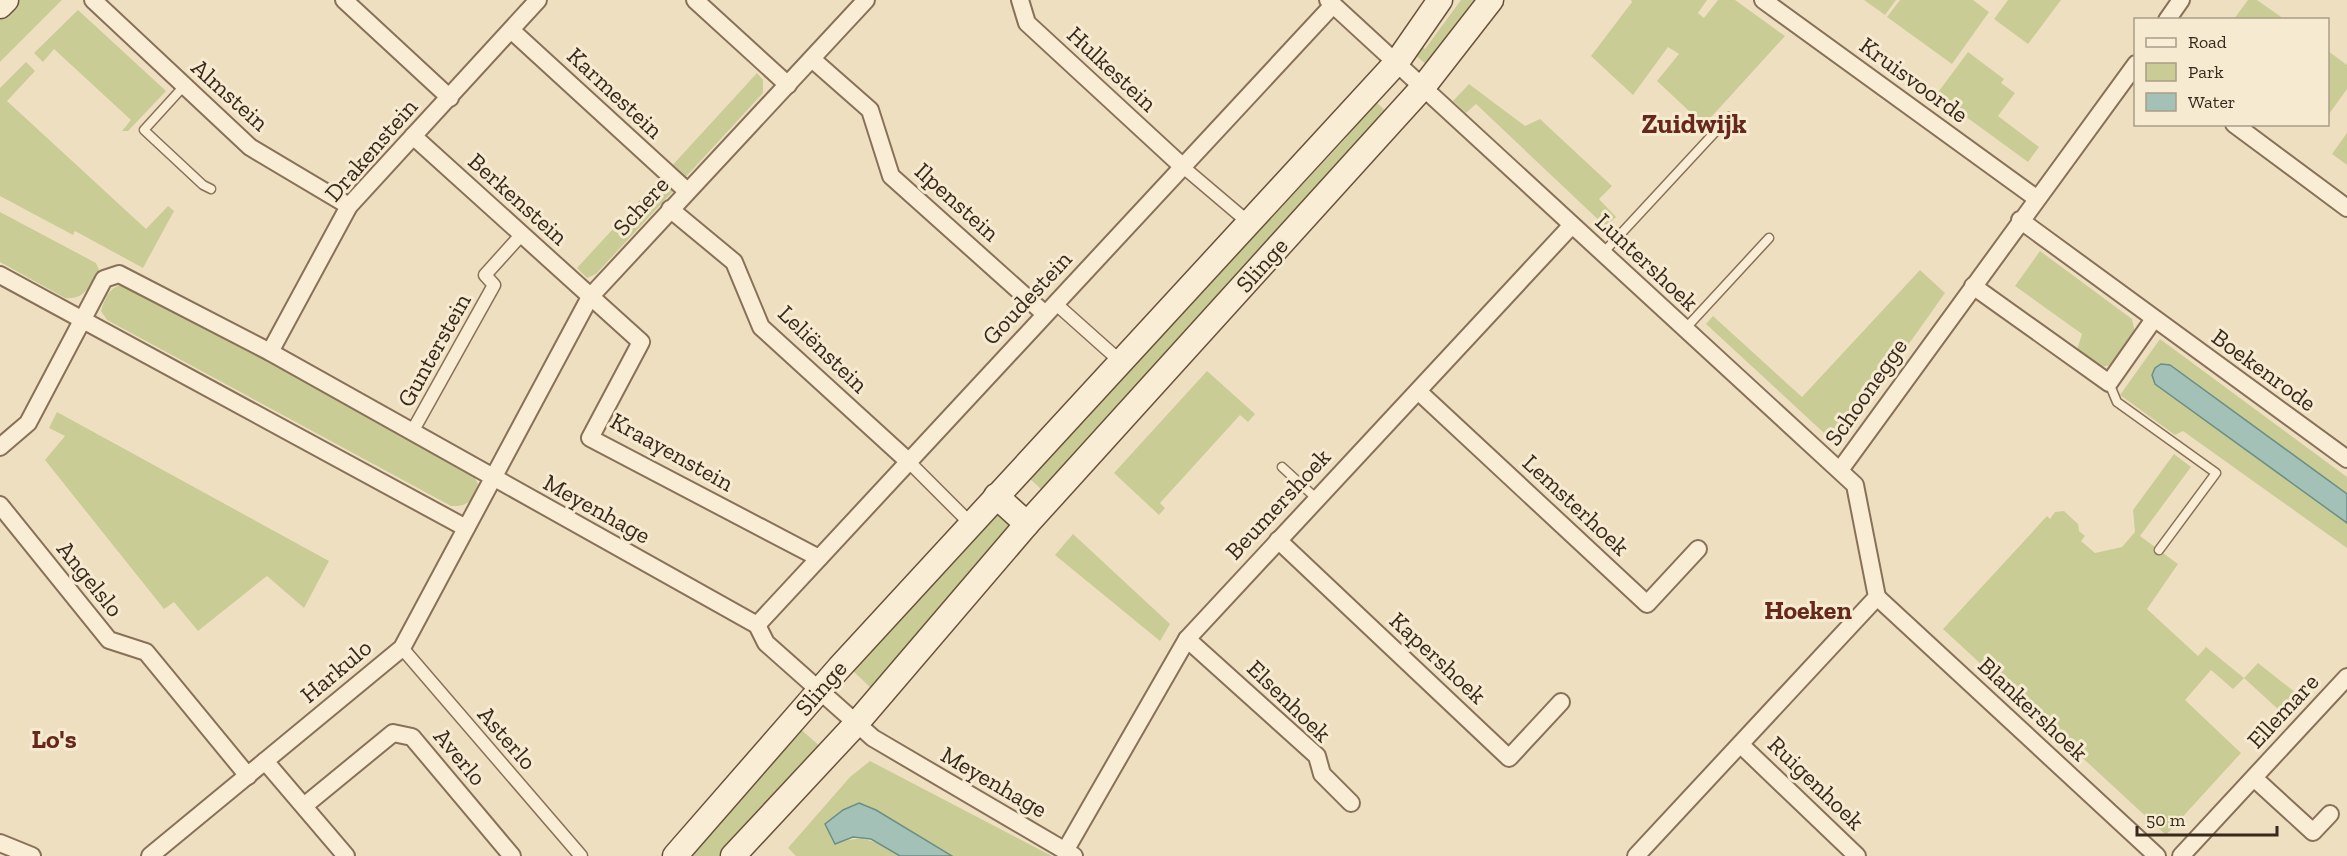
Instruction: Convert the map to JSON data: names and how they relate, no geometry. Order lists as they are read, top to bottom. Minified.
{"streets":{"main road":["Slinge"],"street":["Hulkestein","Kruisvoorde","Karmestein","Almstein","Drakenstein","Berkenstein","Ilpenstein","Schere","Luntershoek","Goudestein","Leliënstein","Gunterstein","Boekenrode","Schoonegge","Kraayenstein","Beumershoek","Lemsterhoek","Meyenhage","Angelslo","Kapershoek","Harkulo","Elsenhoek","Blankershoek","Ellemare","Asterlo","Averlo","Ruigenhoek"]},"crossings":[["Hulkestein","Slinge"],["Hulkestein","Goudestein"],["Kruisvoorde","Schoonegge"],["Karmestein","Drakenstein"],["Karmestein","Schere"],["Almstein","Drakenstein"],["Drakenstein","Berkenstein"],["Drakenstein","Meyenhage"],["Berkenstein","Schere"],["Berkenstein","Gunterstein"],["Berkenstein","Kraayenstein"],["Ilpenstein","Schere"],["Ilpenstein","Goudestein"],["Schere","Leliënstein"],["Schere","Kraayenstein"],["Schere","Meyenhage"],["Schere","Harkulo"],["Luntershoek","Slinge"],["Luntershoek","Goudestein"],["Luntershoek","Schoonegge"],["Luntershoek","Beumershoek"],["Slinge","Goudestein"],["Slinge","Meyenhage"],["Goudestein","Leliënstein"],["Goudestein","Kraayenstein"],["Goudestein","Meyenhage"],["Gunterstein","Meyenhage"],["Boekenrode","Schoonegge"],["Schoonegge","Blankershoek"],["Beumershoek","Lemsterhoek"],["Beumershoek","Meyenhage"],["Beumershoek","Kapershoek"],["Beumershoek","Elsenhoek"],["Meyenhage","Harkulo"],["Angelslo","Harkulo"],["Harkulo","Asterlo"]],"districts":["Zuidwijk","Hoeken","Lo's"],"legend":["Road","Park","Water"],"scale_bar":"50 m"}
